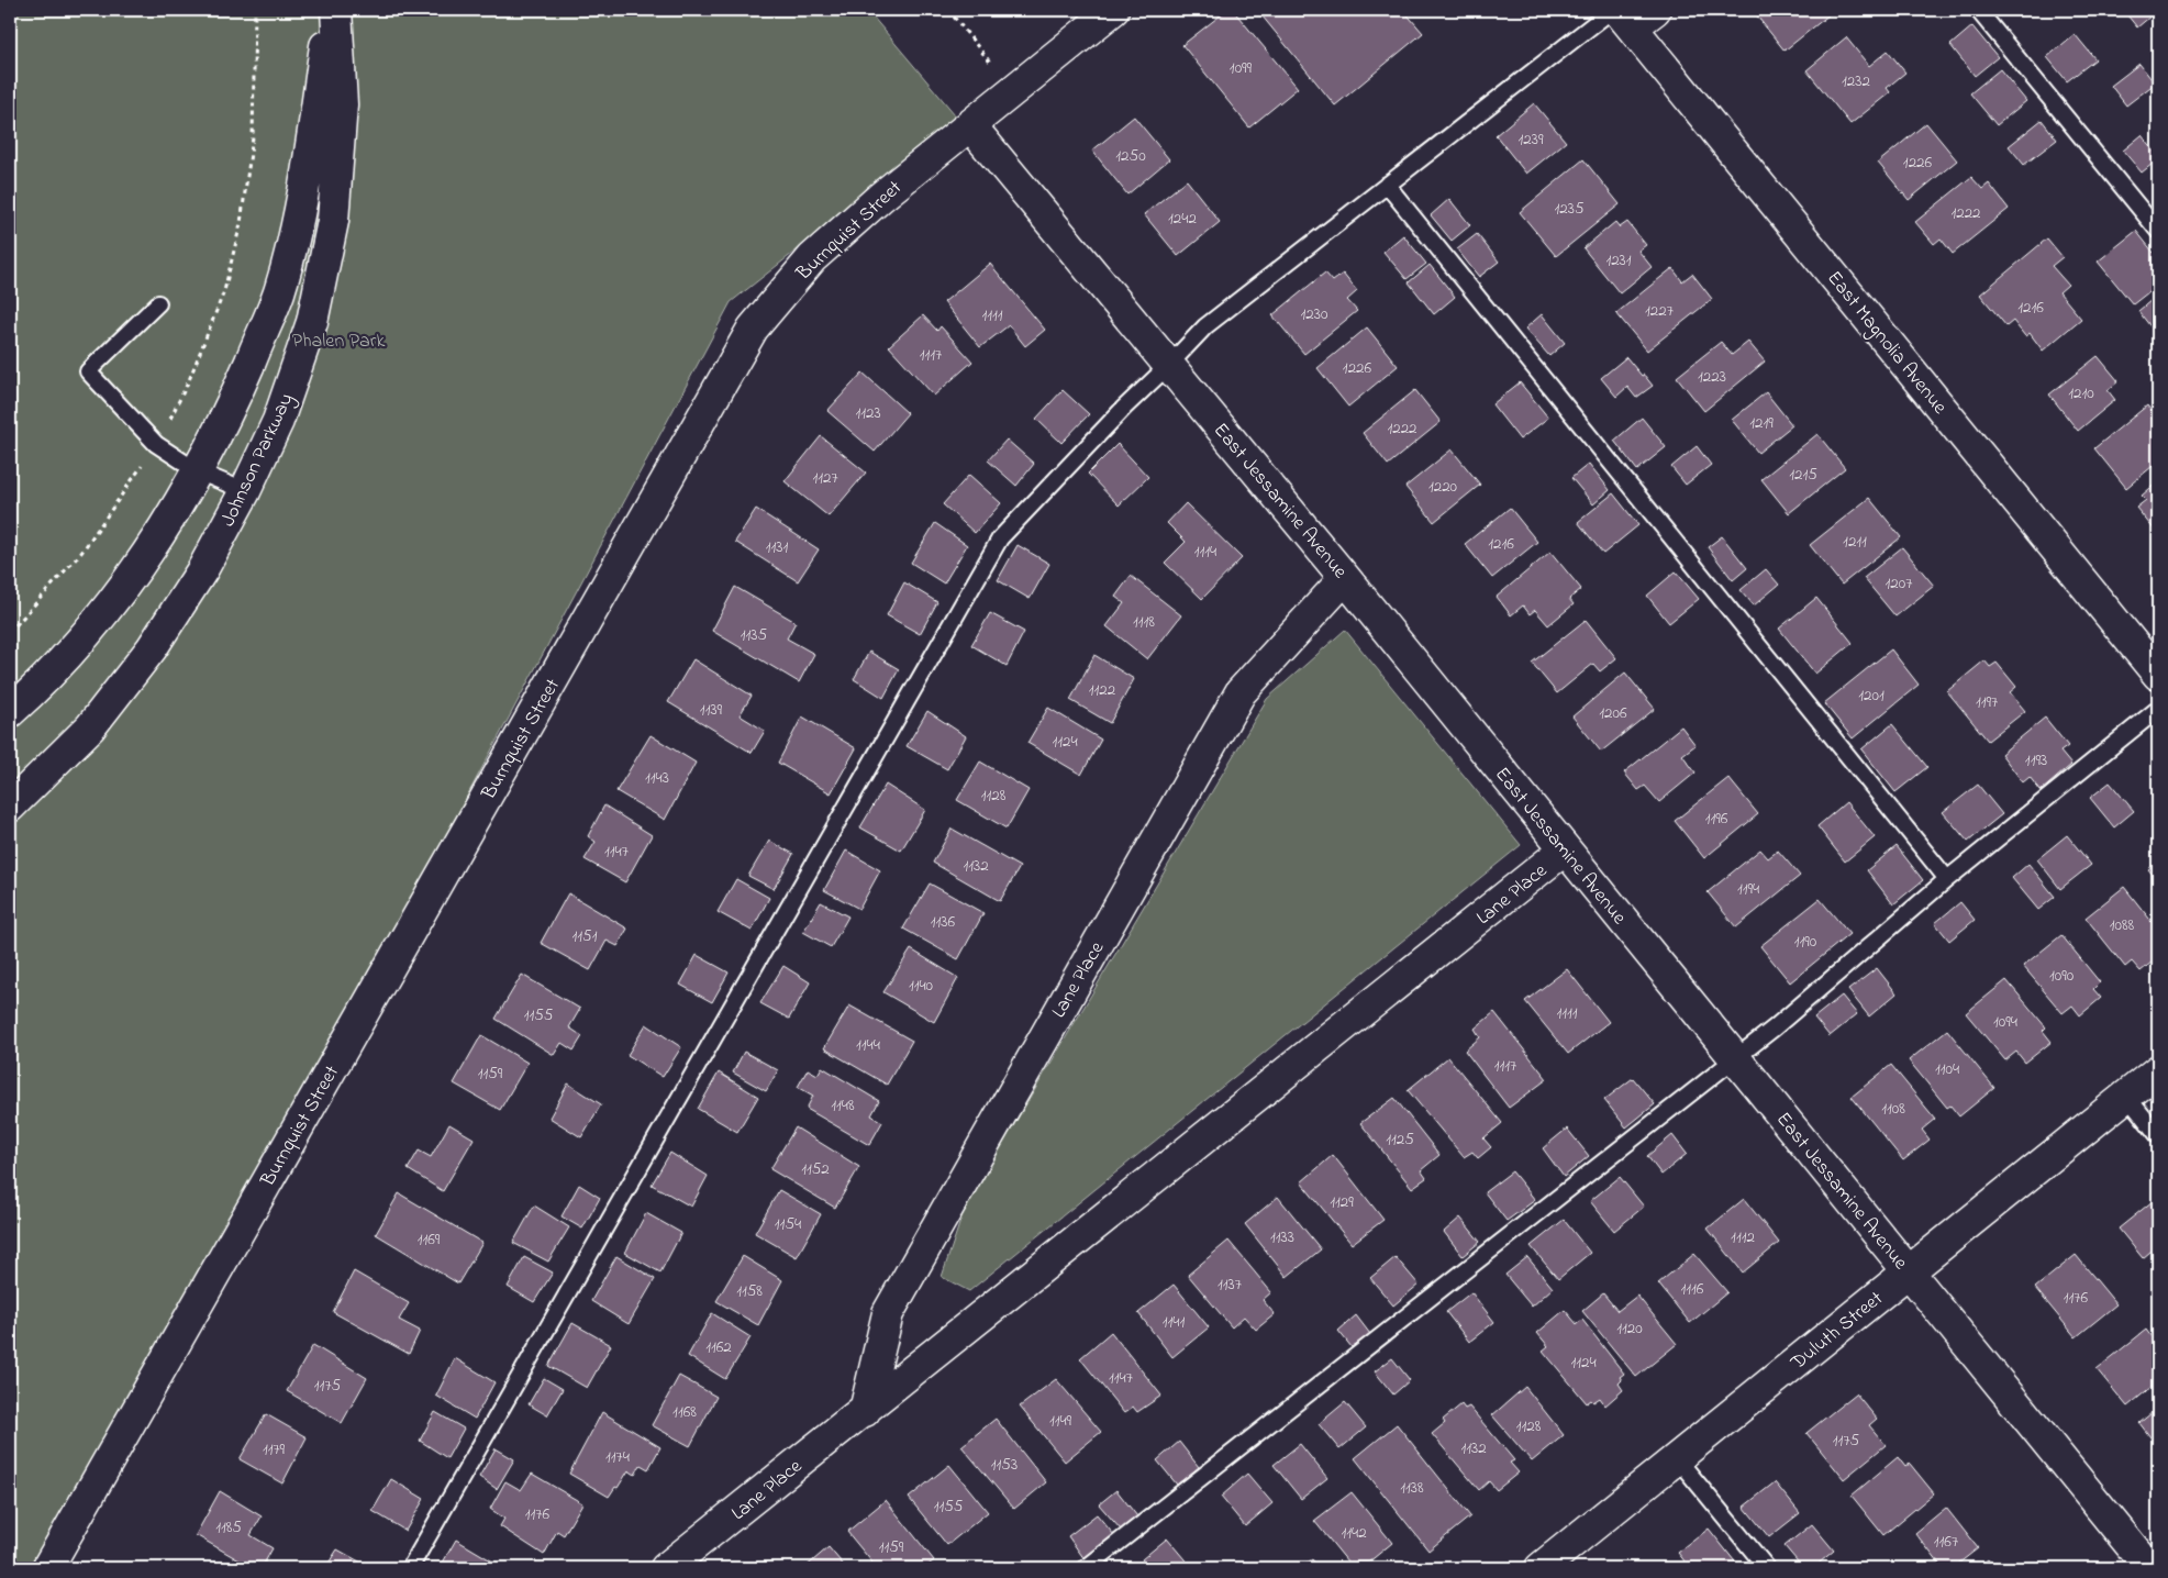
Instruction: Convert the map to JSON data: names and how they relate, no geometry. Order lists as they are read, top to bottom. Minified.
{"streets":{"street":["Burnquist Street","East Magnolia Avenue","Johnson Parkway","East Jessamine Avenue","Lane Place","Duluth Street"]},"crossings":[["Burnquist Street","East Jessamine Avenue"],["East Jessamine Avenue","Lane Place"],["East Jessamine Avenue","Duluth Street"]],"parks":["Phalen Park"],"house_numbers":["1099","1232","1239","1250","1226","1235","1222","1242","1231","1216","1227","1230","1111","1117","1226","1223","1210","1123","1219","1222","1215","1127","1220","1211","1216","1131","1114","1207","1118","1135","1122","1201","1197","1139","1206","1124","1193","1143","1128","1196","1147","1132","1194","1136","1088","1151","1190","1090","1140","1111","1155","1094","1144","1117","1104","1159","1148","1108","1125","1152","1129","1154","1133","1112","1169","1137","1116","1158","1176","1141","1120","1162","1124","1147","1175","1168","1149","1128","1175","1132","1179","1174","1153","1138","1155","1176","1185","1142","1167","1159"]}
